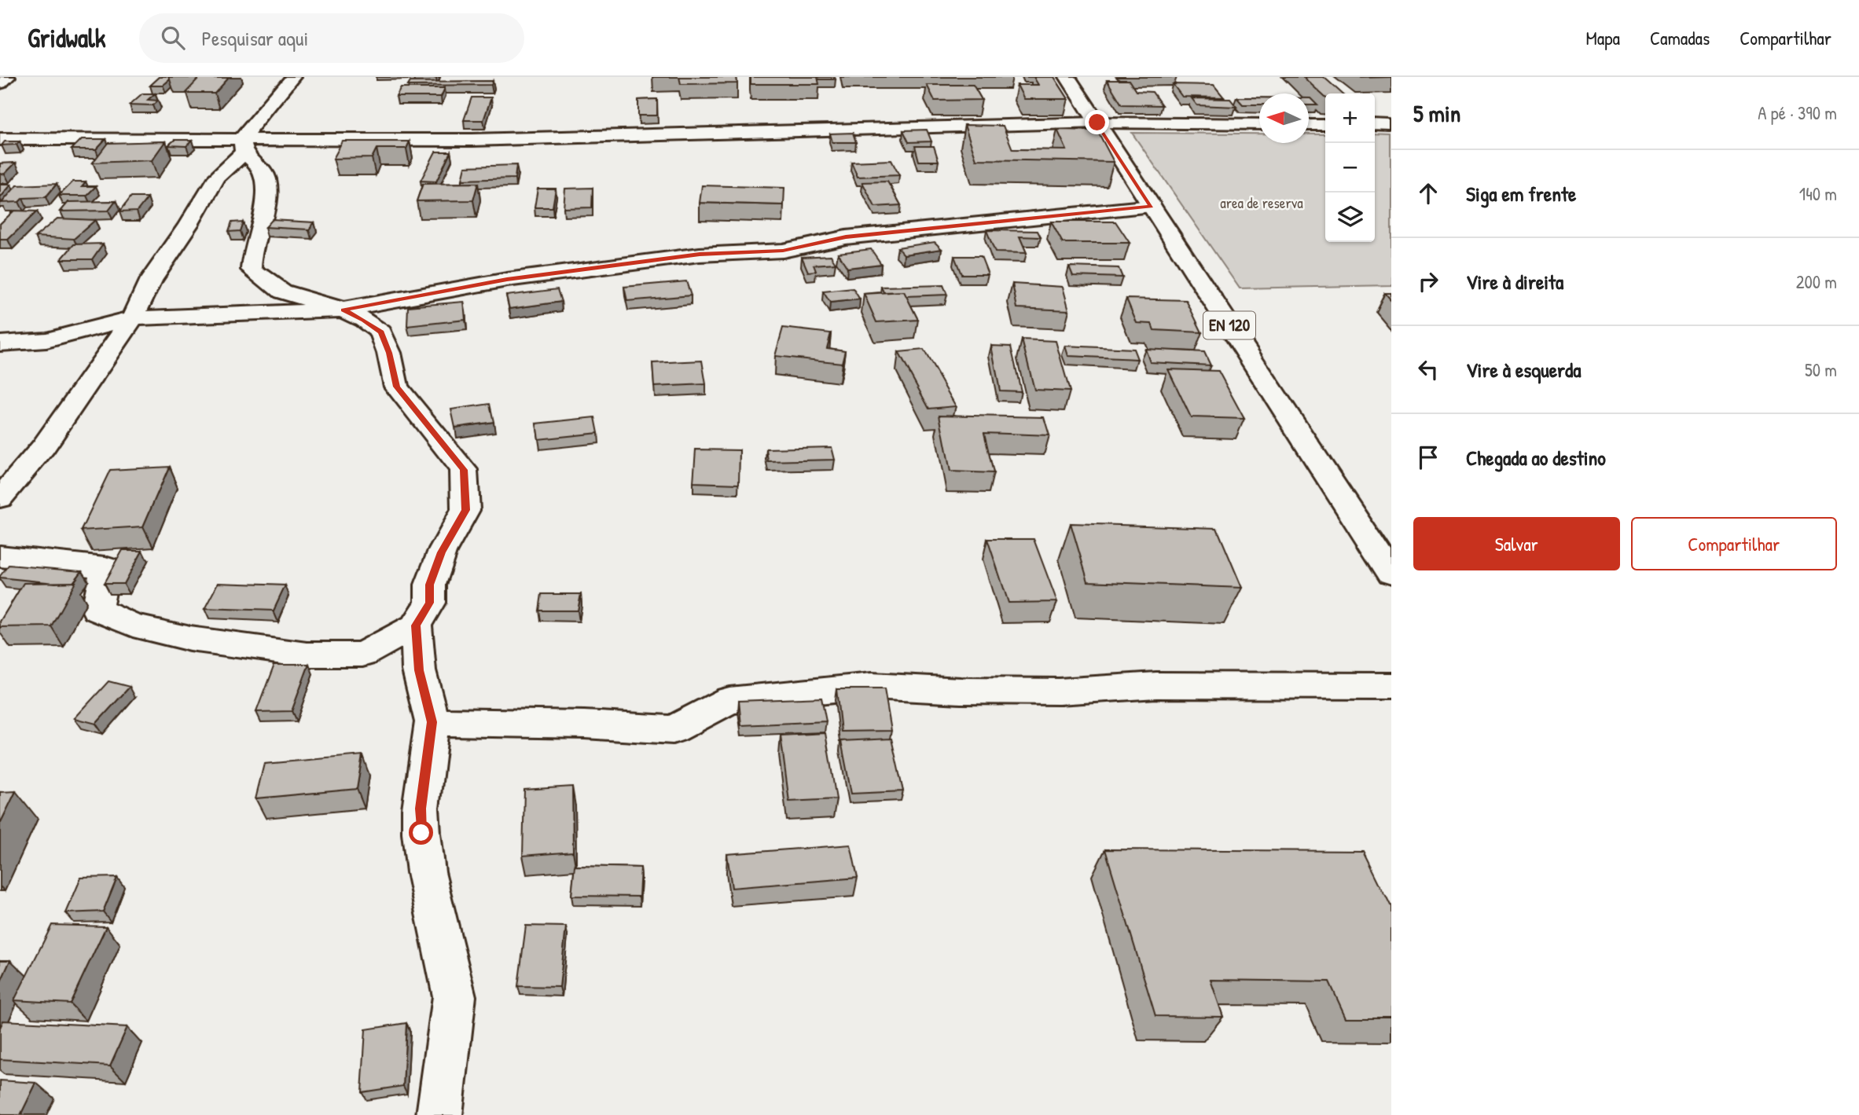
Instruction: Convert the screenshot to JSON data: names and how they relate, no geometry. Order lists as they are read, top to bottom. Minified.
{"streets":{"street":["EN 120"]},"parks":["area de reserva"],"north":"left","page":{"header":"Gridwalk","search":"Pesquisar aqui","nav":["Mapa","Camadas","Compartilhar"],"heading":["5 min","A pé · 390 m"],"map_buttons":["+","−"],"list":[["Siga em frente","140 m"],["Vire à direita","200 m"],["Vire à esquerda","50 m"],"Chegada ao destino"],"buttons":["Salvar","Compartilhar"]}}
